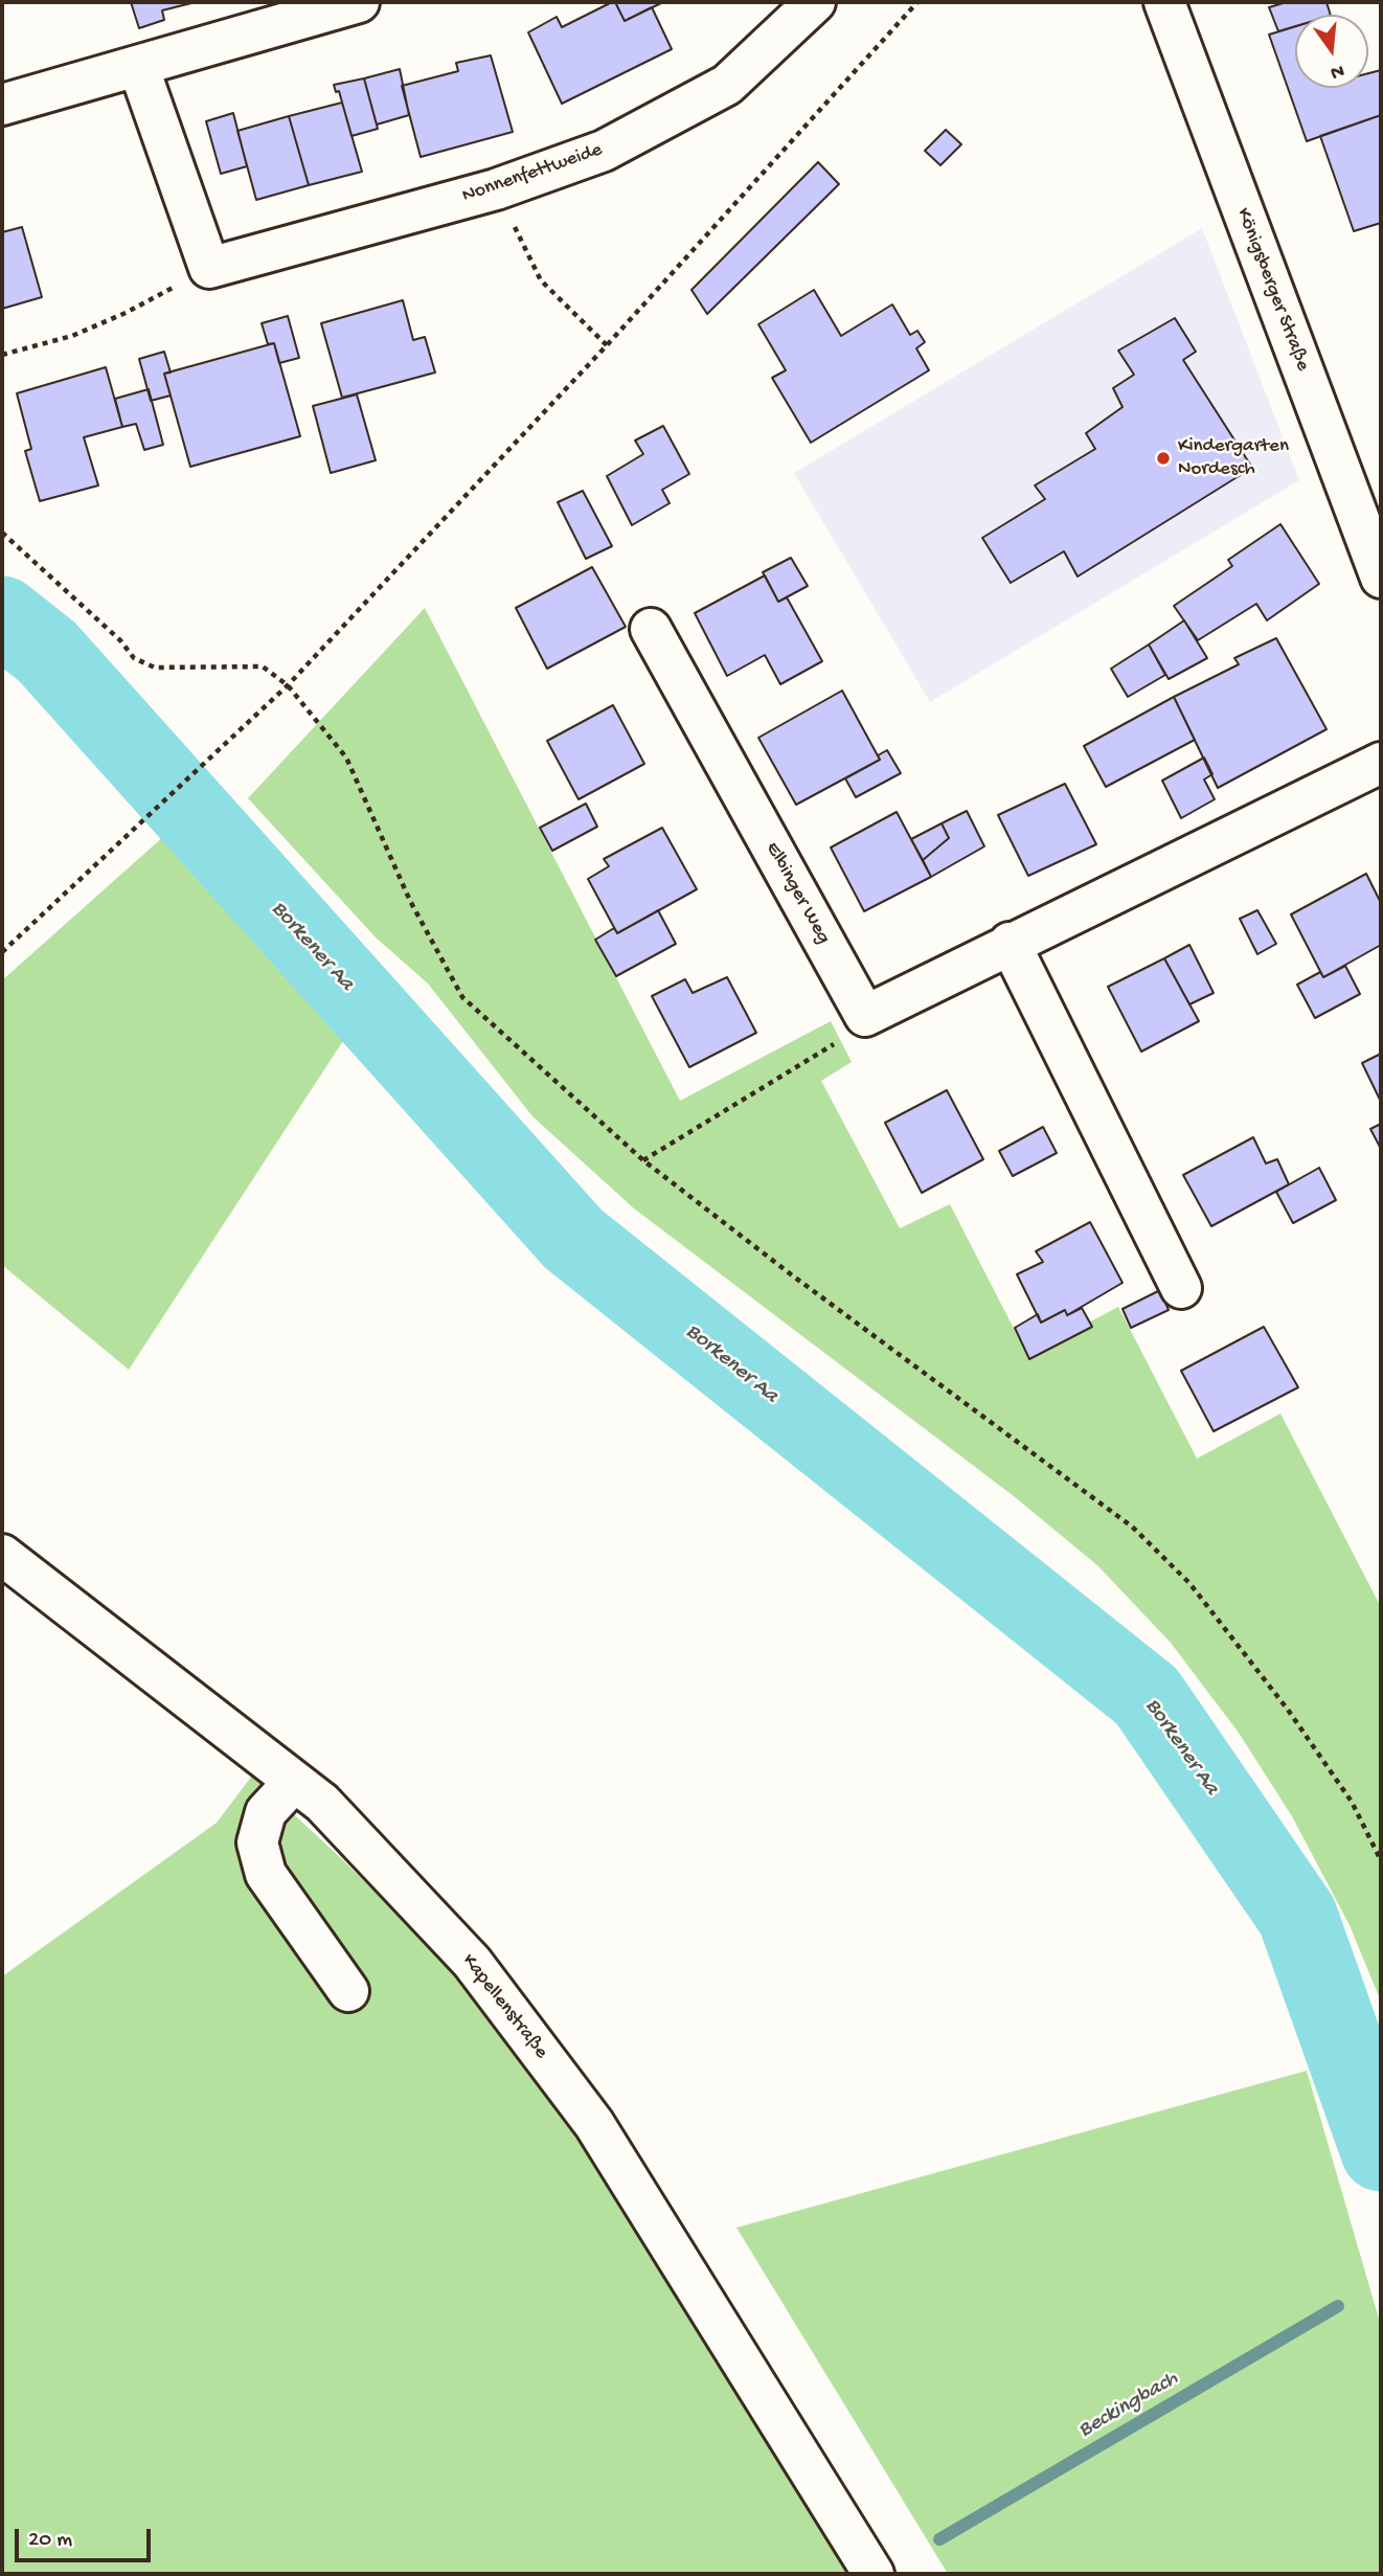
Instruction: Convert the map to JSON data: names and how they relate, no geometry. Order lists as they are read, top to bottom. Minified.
{"streets":{"street":["Nonnenfettweide","Königsberger Straße","Elbinger Weg","Kapellenstraße"]},"water":["Borkener Aa","Beckingbach"],"places":["Kindergarten Nordesch"],"scale_bar":"20 m","north":"bottom"}
